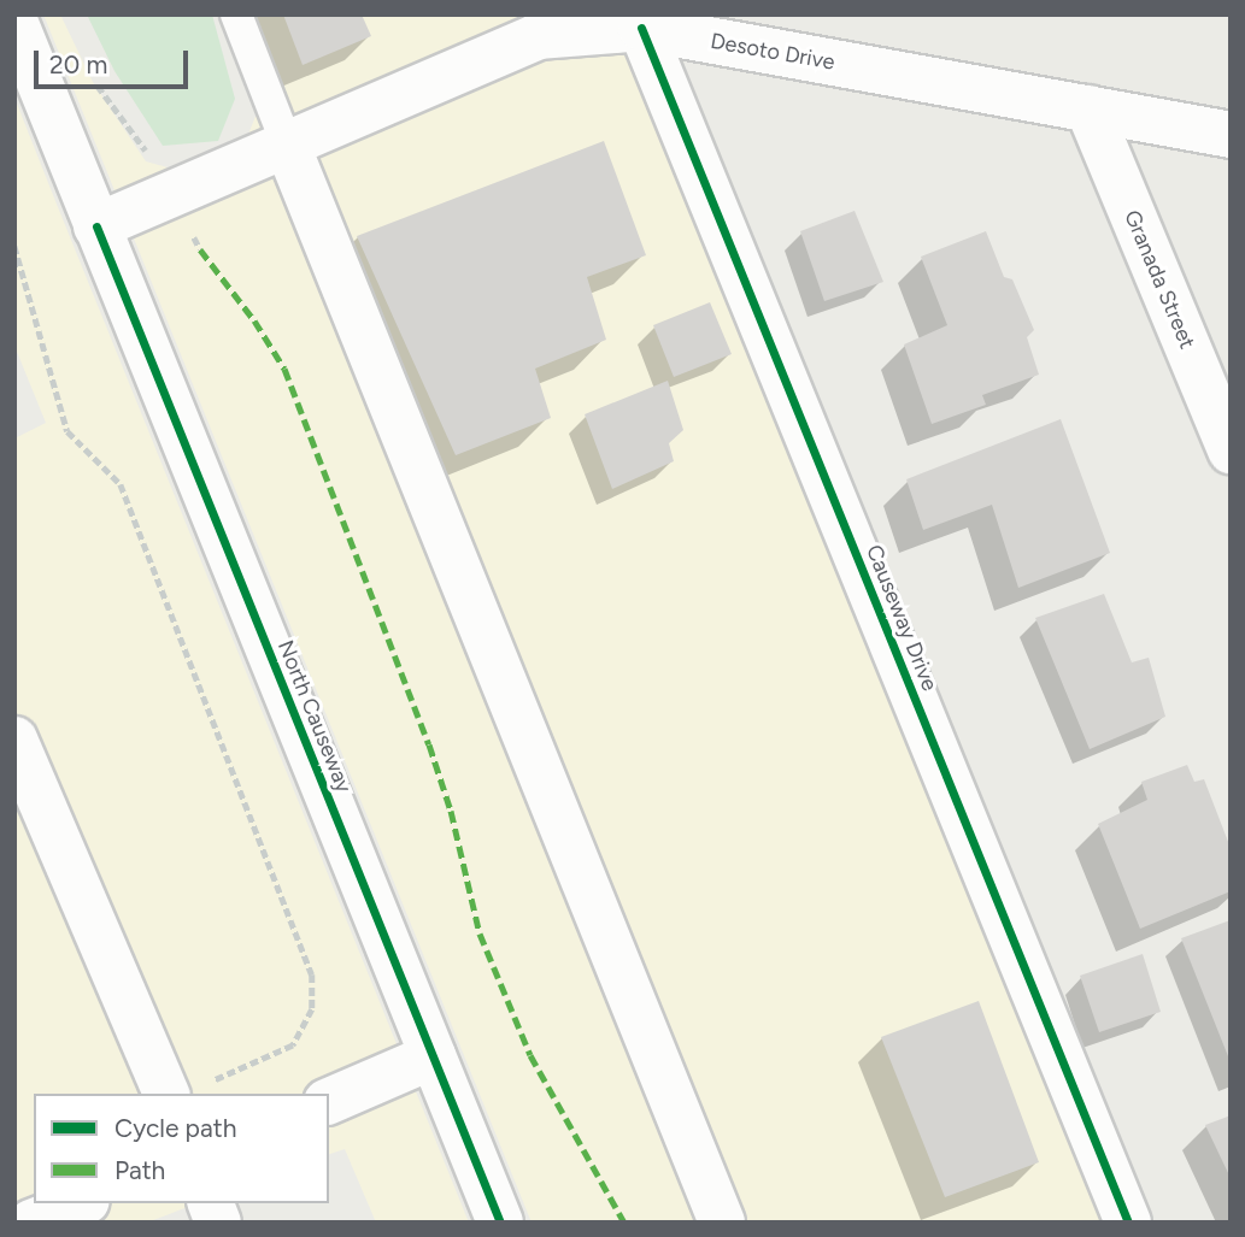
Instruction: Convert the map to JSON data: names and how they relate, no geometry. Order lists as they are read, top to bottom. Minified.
{"streets":{"street":["Desoto Drive","Granada Street","Causeway Drive","North Causeway"]},"crossings":[["Desoto Drive","Granada Street"],["Desoto Drive","Causeway Drive"],["Desoto Drive","North Causeway"]],"legend":["Cycle path","Path"],"scale_bar":"20 m"}
